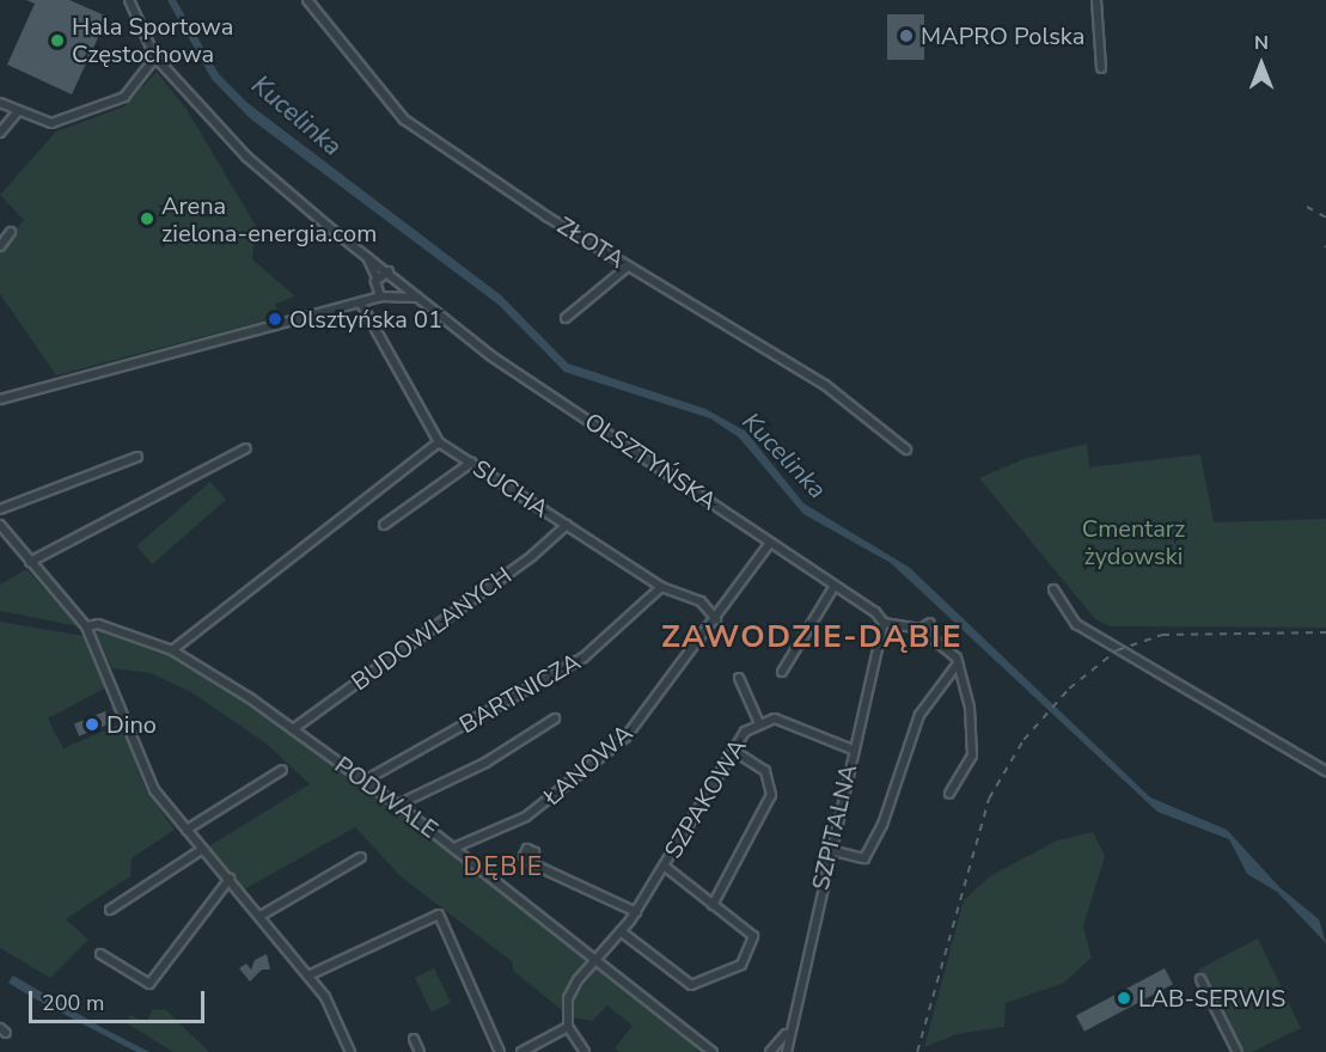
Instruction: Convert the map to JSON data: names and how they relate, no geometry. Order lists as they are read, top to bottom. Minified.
{"streets":{"street":["ZŁOTA","OLSZTYŃSKA","SUCHA","BUDOWLANYCH","BARTNICZA","ŁANOWA","PODWALE","SZPAKOWA","SZPITALNA"]},"crossings":[["OLSZTYŃSKA","ŁANOWA"],["OLSZTYŃSKA","SZPITALNA"],["SUCHA","BUDOWLANYCH"],["SUCHA","BARTNICZA"],["SUCHA","ŁANOWA"],["BUDOWLANYCH","PODWALE"],["BARTNICZA","PODWALE"],["ŁANOWA","PODWALE"],["PODWALE","SZPAKOWA"],["SZPAKOWA","SZPITALNA"]],"districts":["ZAWODZIE-DĄBIE","DĘBIE"],"water":["Kucelinka"],"parks":["Cmentarz żydowski"],"places":["MAPRO Polska","Hala Sportowa Częstochowa","Arena zielona-energia.com","Olsztyńska 01","Dino","LAB-SERWIS"],"scale_bar":"200 m","north":"top"}
